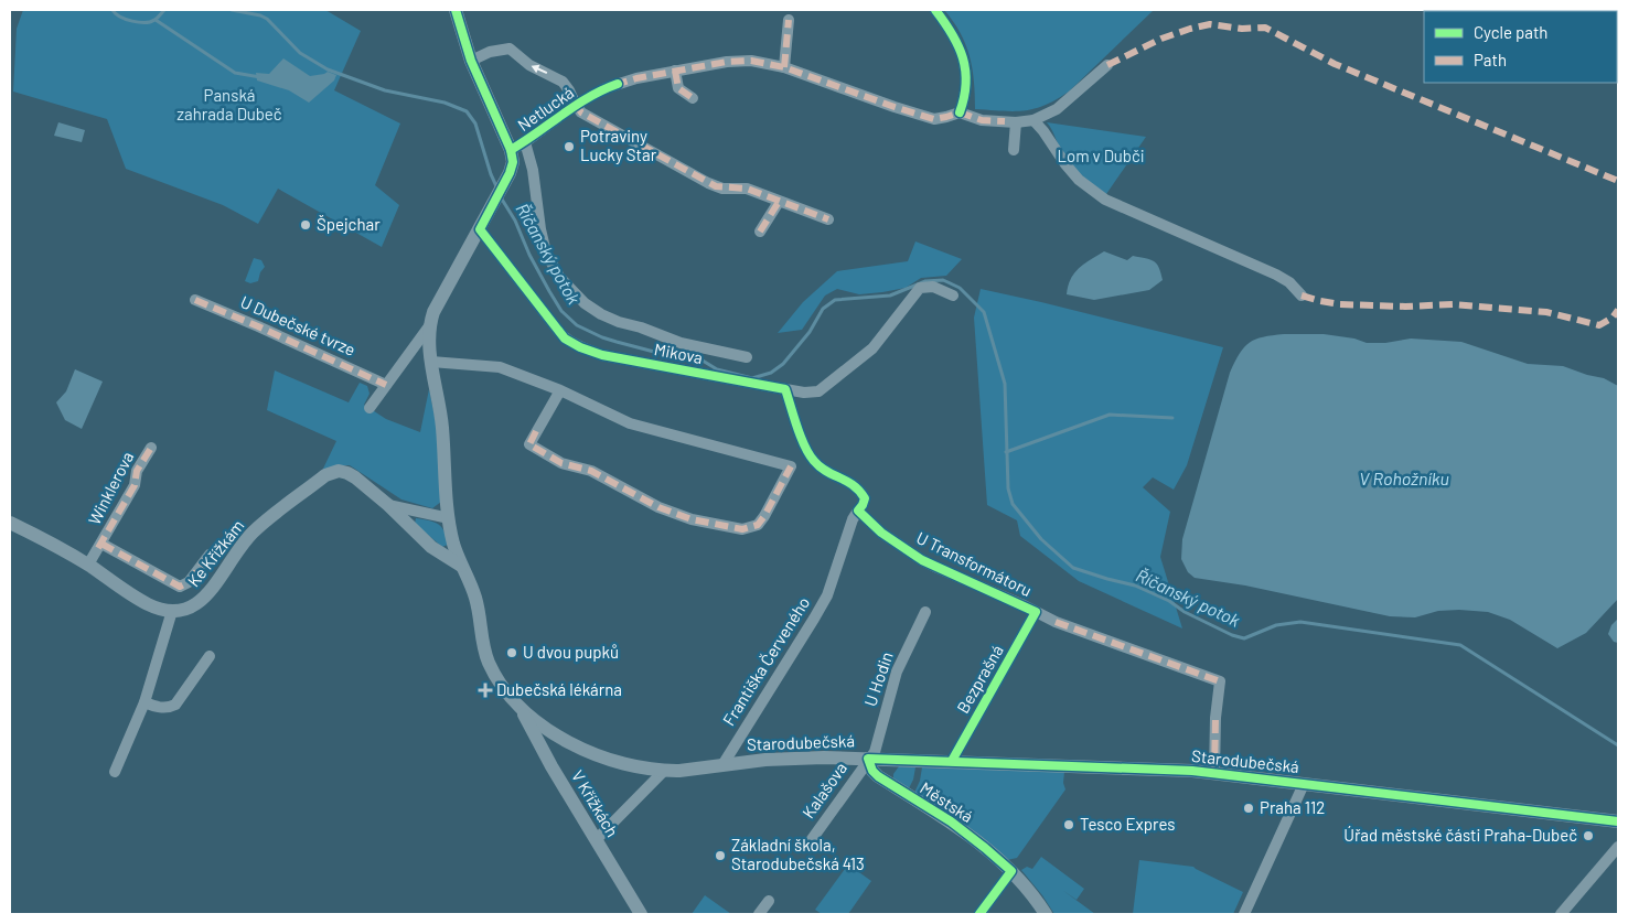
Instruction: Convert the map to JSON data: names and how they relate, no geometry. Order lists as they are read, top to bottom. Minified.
{"streets":{"street":["Netlucká","U Dubečské tvrze","Mikova","Winklerova","Ke Křížkám","U Transformátoru","Františka Červeného","U Hodin","Bezprašná","Starodubečská","Kalašova","Městská","V Křížkách"]},"crossings":[["Netlucká","Mikova"],["Netlucká","Starodubečská"],["U Transformátoru","Františka Červeného"],["U Transformátoru","Bezprašná"],["U Transformátoru","Starodubečská"],["Františka Červeného","Starodubečská"],["U Hodin","Starodubečská"],["U Hodin","Kalašova"],["U Hodin","Městská"],["Bezprašná","Starodubečská"],["Starodubečská","Kalašova"],["Starodubečská","Městská"],["Starodubečská","V Křížkách"],["Kalašova","Městská"]],"water":["Říčanský potok","V Rohožníku"],"parks":["Panská zahrada Dubeč","Lom v Dubči"],"places":{"other":["Potraviny Lucky Star","Špejchar","U dvou pupků","Praha 112","Tesco Expres","Úřad městské části Praha-Dubeč","Základní škola, Starodubečská 413"],"health":["Dubečská lékárna"]},"legend":["Cycle path","Path"]}
